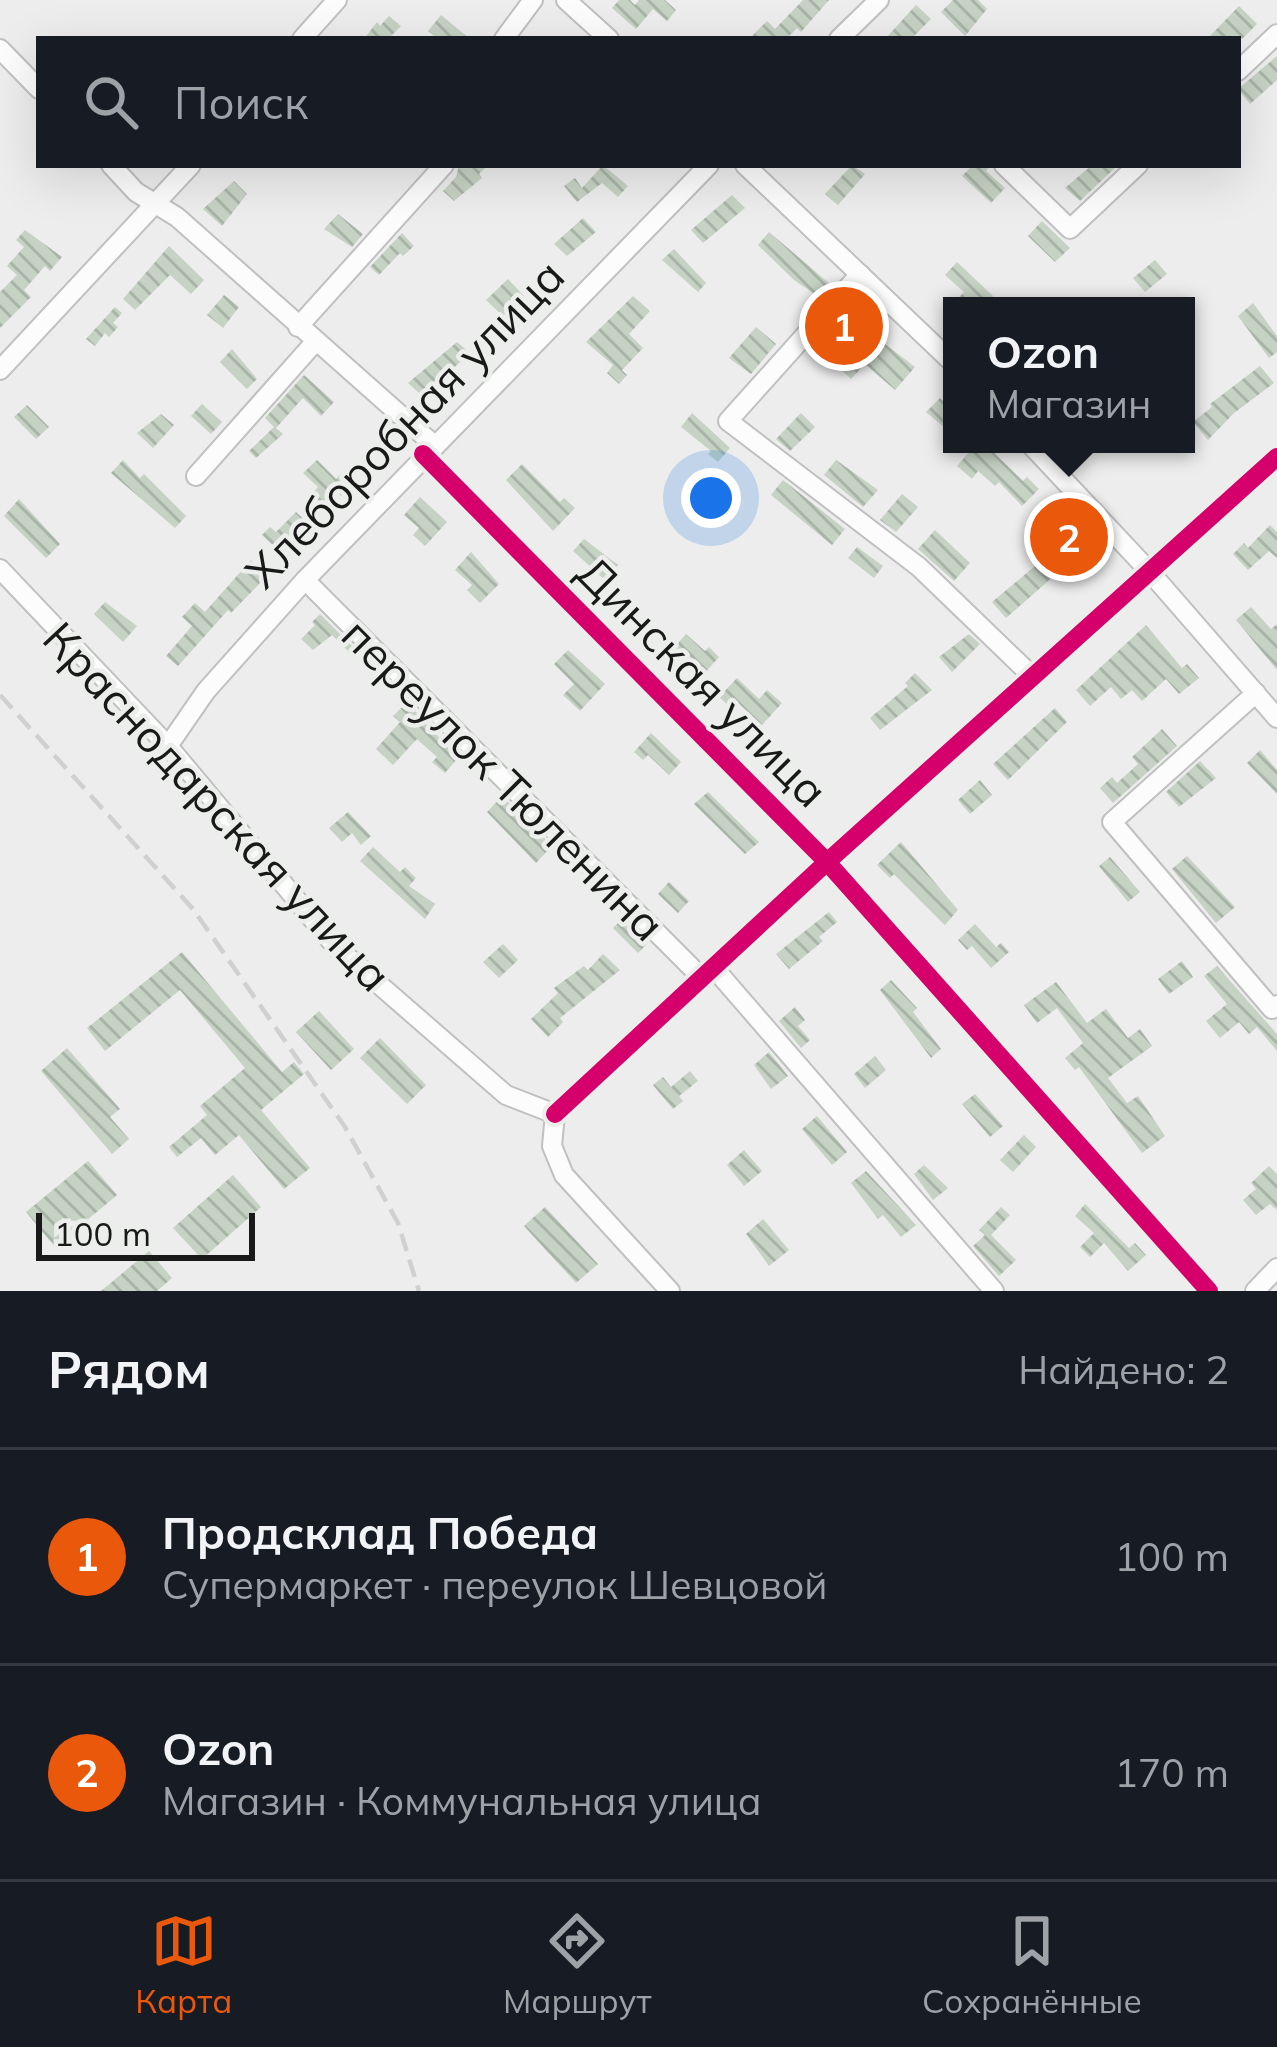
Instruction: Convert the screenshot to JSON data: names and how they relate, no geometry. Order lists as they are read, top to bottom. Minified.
{"streets":{"street":["Хлеборобная улица","Динская улица","переулок Тюленина","Краснодарская улица"]},"crossings":[["Хлеборобная улица","Динская улица"],["Хлеборобная улица","переулок Тюленина"],["Хлеборобная улица","Краснодарская улица"]],"scale_bar":"100 m","page":{"search":"Поиск","pins":["1","2"],"popup":["Ozon","Магазин"],"scale":"100 m","heading":["Рядом","Найдено: 2"],"list":[{"mark":"1","name":"Продсклад Победа","note":"Супермаркет · переулок Шевцовой","value":"100 m"},{"mark":"2","name":"Ozon","note":"Магазин · Коммунальная улица","value":"170 m"}],"nav":["Карта","Маршрут","Сохранённые"]}}
